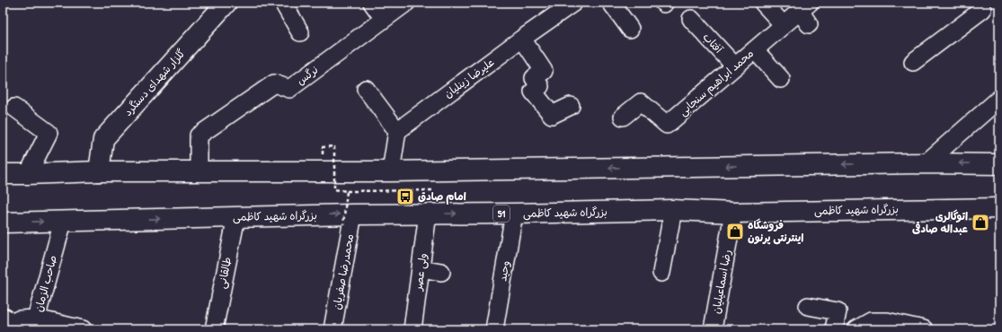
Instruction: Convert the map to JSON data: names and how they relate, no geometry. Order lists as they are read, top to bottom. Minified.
{"streets":{"main road":["گلزار شهدای دستگرد","بزرگراه شهید کاظمی","51"],"street":["آفتاب","نرگس","علیرضا زینلیان","محمد ابراهیم سنجابی","وحید","محمدرضا صفریان","ولی عصر","طالقانی","رضا اسماعیلیان","صاحب الزمان"]},"crossings":[["آفتاب","محمد ابراهیم سنجابی"],["بزرگراه شهید کاظمی","وحید"],["بزرگراه شهید کاظمی","محمدرضا صفریان"],["بزرگراه شهید کاظمی","ولی عصر"],["بزرگراه شهید کاظمی","طالقانی"],["بزرگراه شهید کاظمی","رضا اسماعیلیان"],["بزرگراه شهید کاظمی","صاحب الزمان"]],"places":{"bus stop":["امام صادق"],"shop":["اتوگالری عبداله صادقی","فروشگاه اینترنتی پرنون"]}}
